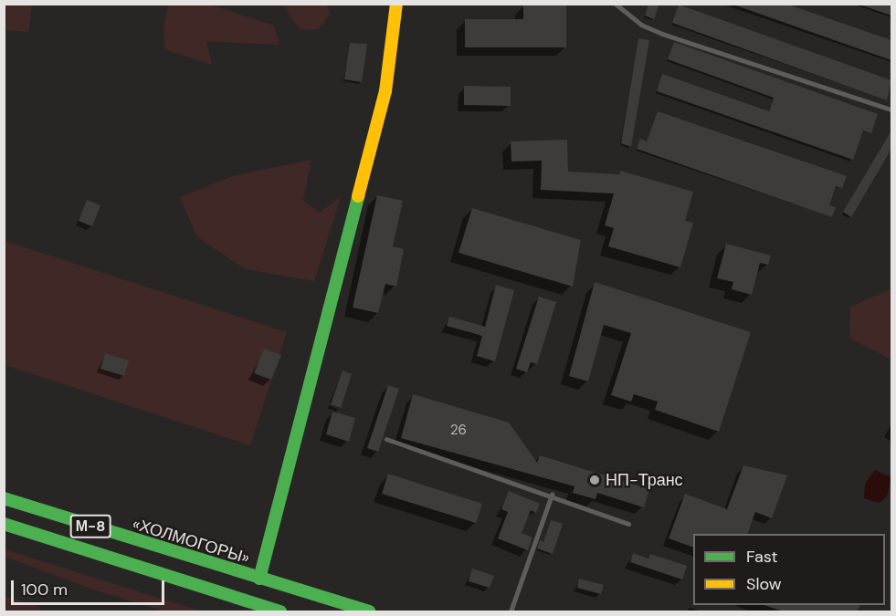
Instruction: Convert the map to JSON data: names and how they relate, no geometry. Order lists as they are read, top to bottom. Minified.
{"streets":{"main road":["М-8","«ХОЛМОГОРЫ»"]},"places":["НП-Транс"],"house_numbers":["26"],"legend":["Fast","Slow"],"scale_bar":"100 m"}
